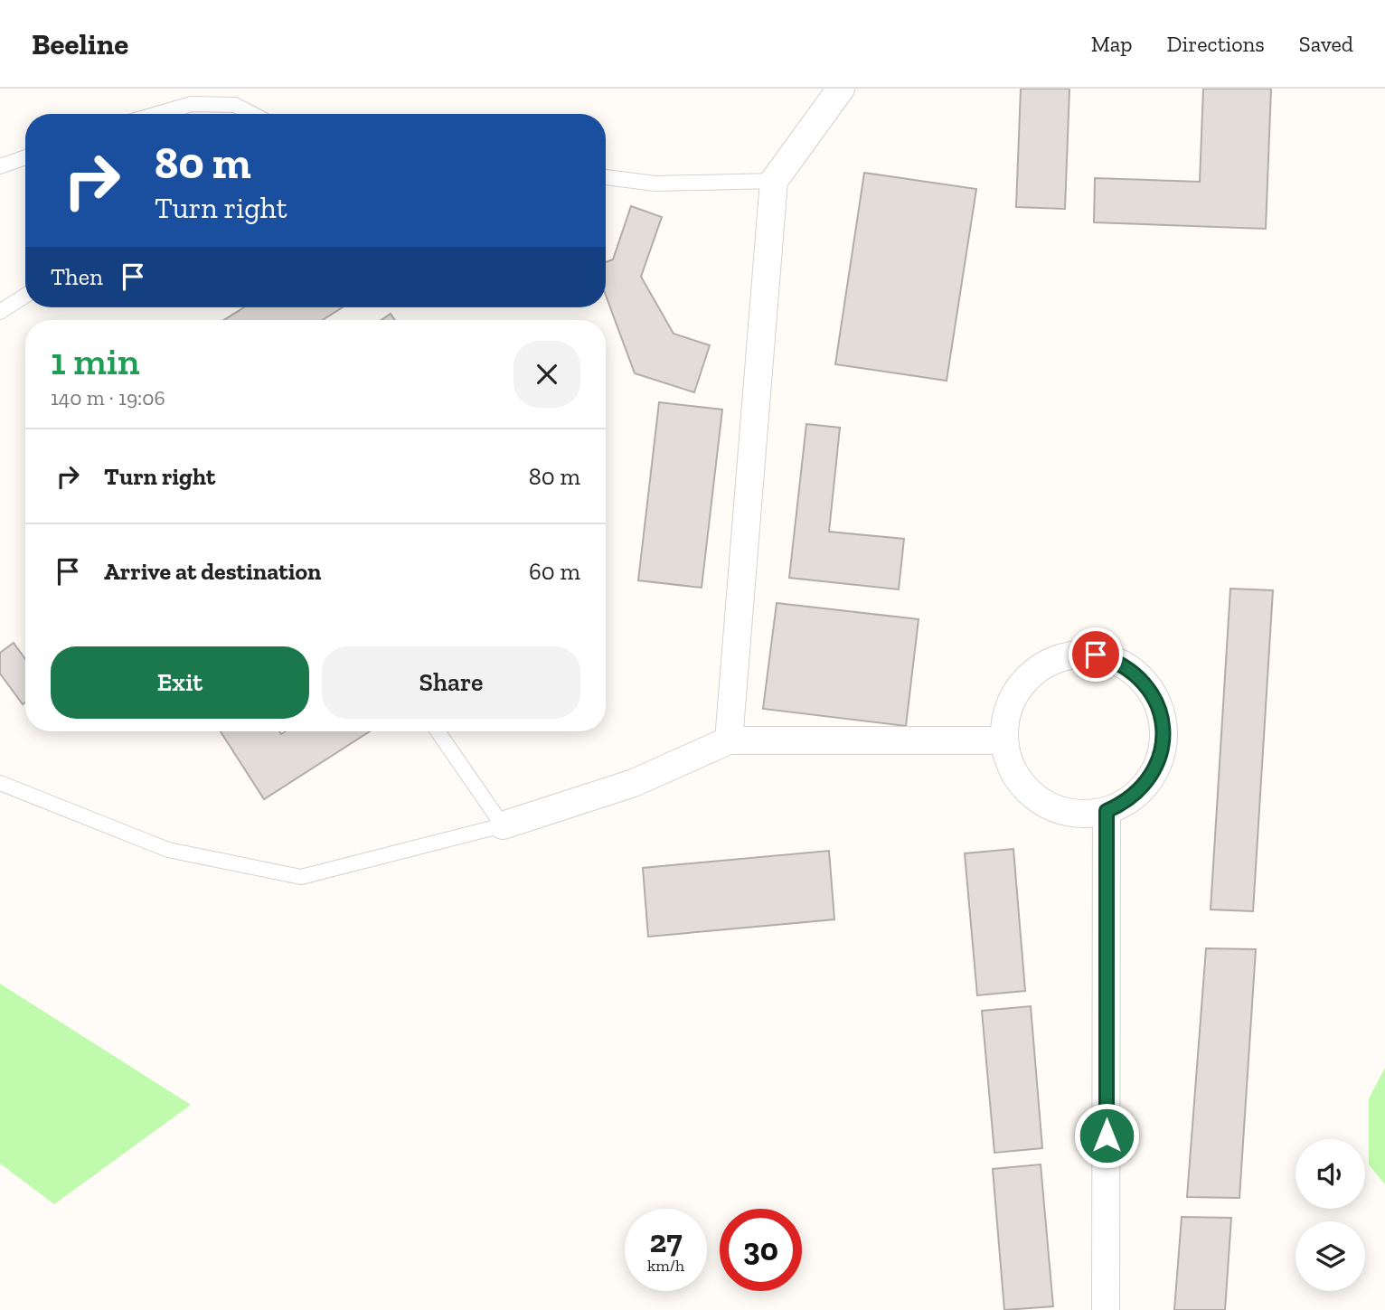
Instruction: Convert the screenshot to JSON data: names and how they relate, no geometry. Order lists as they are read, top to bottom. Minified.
{"page":{"header":"Beeline","nav":["Map","Directions","Saved"],"turn":["80 m","Turn right"],"then":"Then","heading":["1 min","140 m · 19:06"],"list":[{"name":"Turn right","value":"80 m"},{"name":"Arrive at destination","value":"60 m"}],"buttons":["Exit","Share"],"speed":"27 km/h","limit":"30"}}
